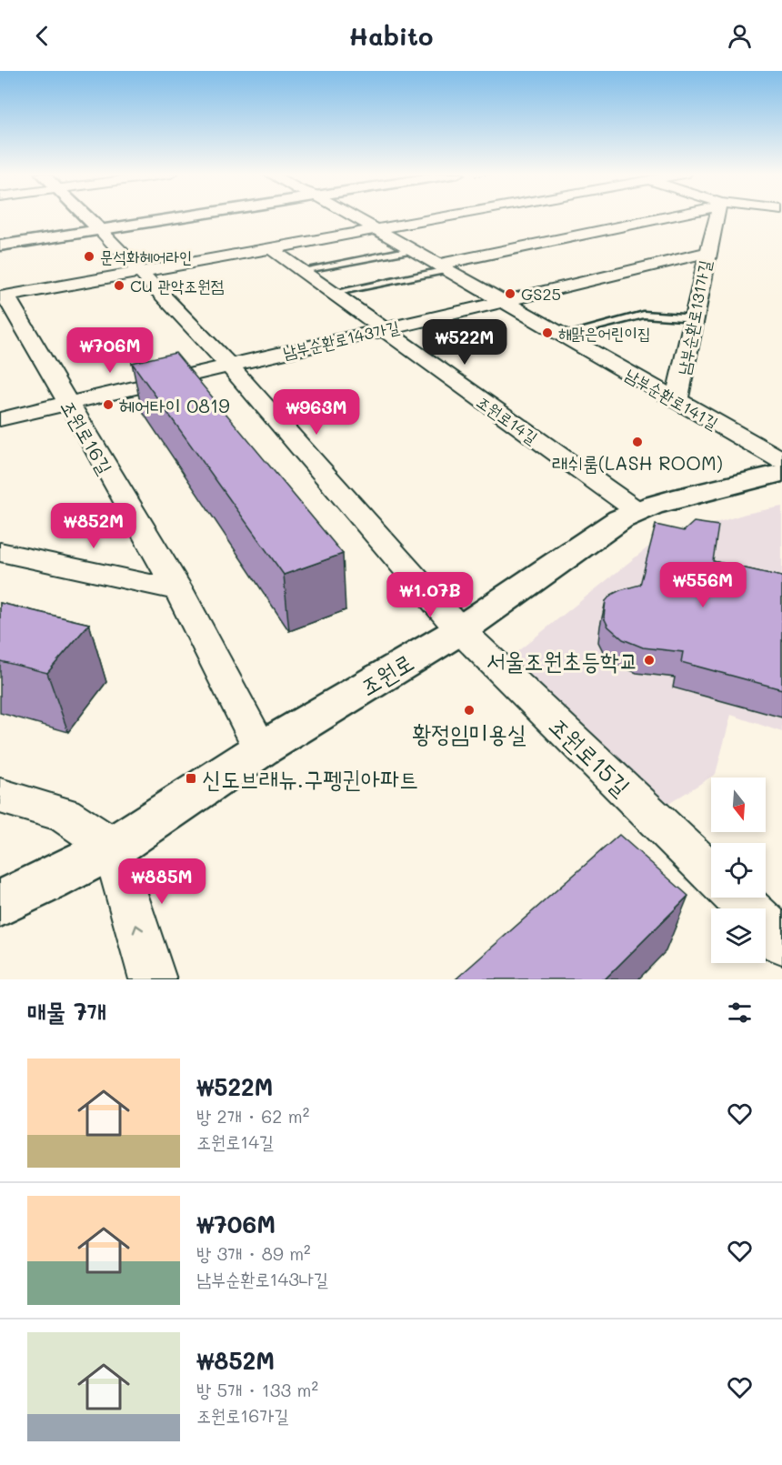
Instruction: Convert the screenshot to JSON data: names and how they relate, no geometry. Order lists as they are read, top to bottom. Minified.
{"streets":{"main road":["조원로"],"street":["남부순환로131가길","남부순환로143가길","남부순환로141길","조원로14길","조원로16길","조원로15길"]},"crossings":[["남부순환로131가길","남부순환로143가길"],["남부순환로131가길","남부순환로141길"],["남부순환로143가길","남부순환로141길"],["남부순환로143가길","조원로14길"],["남부순환로143가길","조원로16길"],["남부순환로143가길","조원로15길"],["조원로14길","조원로"],["조원로16길","조원로"],["조원로","조원로15길"]],"places":{"other":["문석화헤어라인","CU 관악조원점","GS25","해맑은어린이집","헤어타이 0819","래쉬룸(LASH ROOM)","서울조원초등학교","황정임미용실"],"transit":["신도브래뉴.구펭귄아파트"]},"north":"bottom","page":{"header":"Habito","price":["₩522M","₩706M","₩963M","₩852M","₩556M","₩1.07B","₩885M"],"heading":"매물 7개","list":[{"name":"₩522M","note":"방 2개 · 62 m² · 조원로14길"},{"name":"₩706M","note":"방 3개 · 89 m² · 남부순환로143나길"},{"name":"₩852M","note":"방 5개 · 133 m² · 조원로16가길"}]}}
